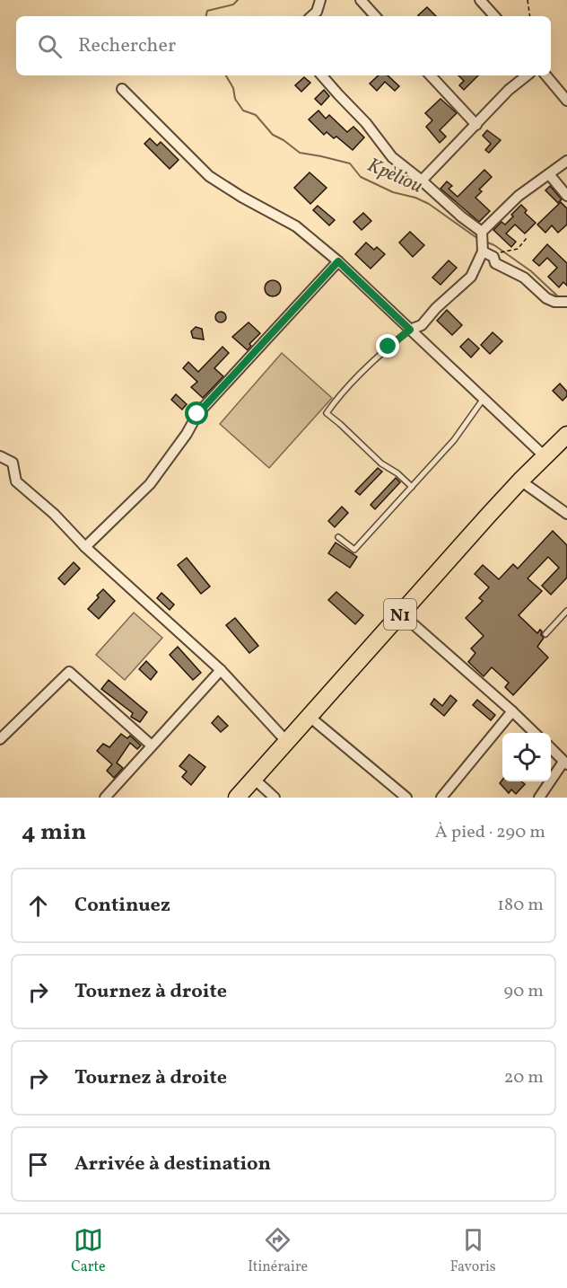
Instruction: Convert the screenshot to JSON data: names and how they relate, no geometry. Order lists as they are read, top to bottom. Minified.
{"streets":{"highway":["N1"]},"water":["Kpèliou"],"page":{"search":"Rechercher","heading":["4 min","À pied · 290 m"],"list":[["Continuez","180 m"],["Tournez à droite","90 m"],["Tournez à droite","20 m"],"Arrivée à destination"],"nav":["Carte","Itinéraire","Favoris"]}}
